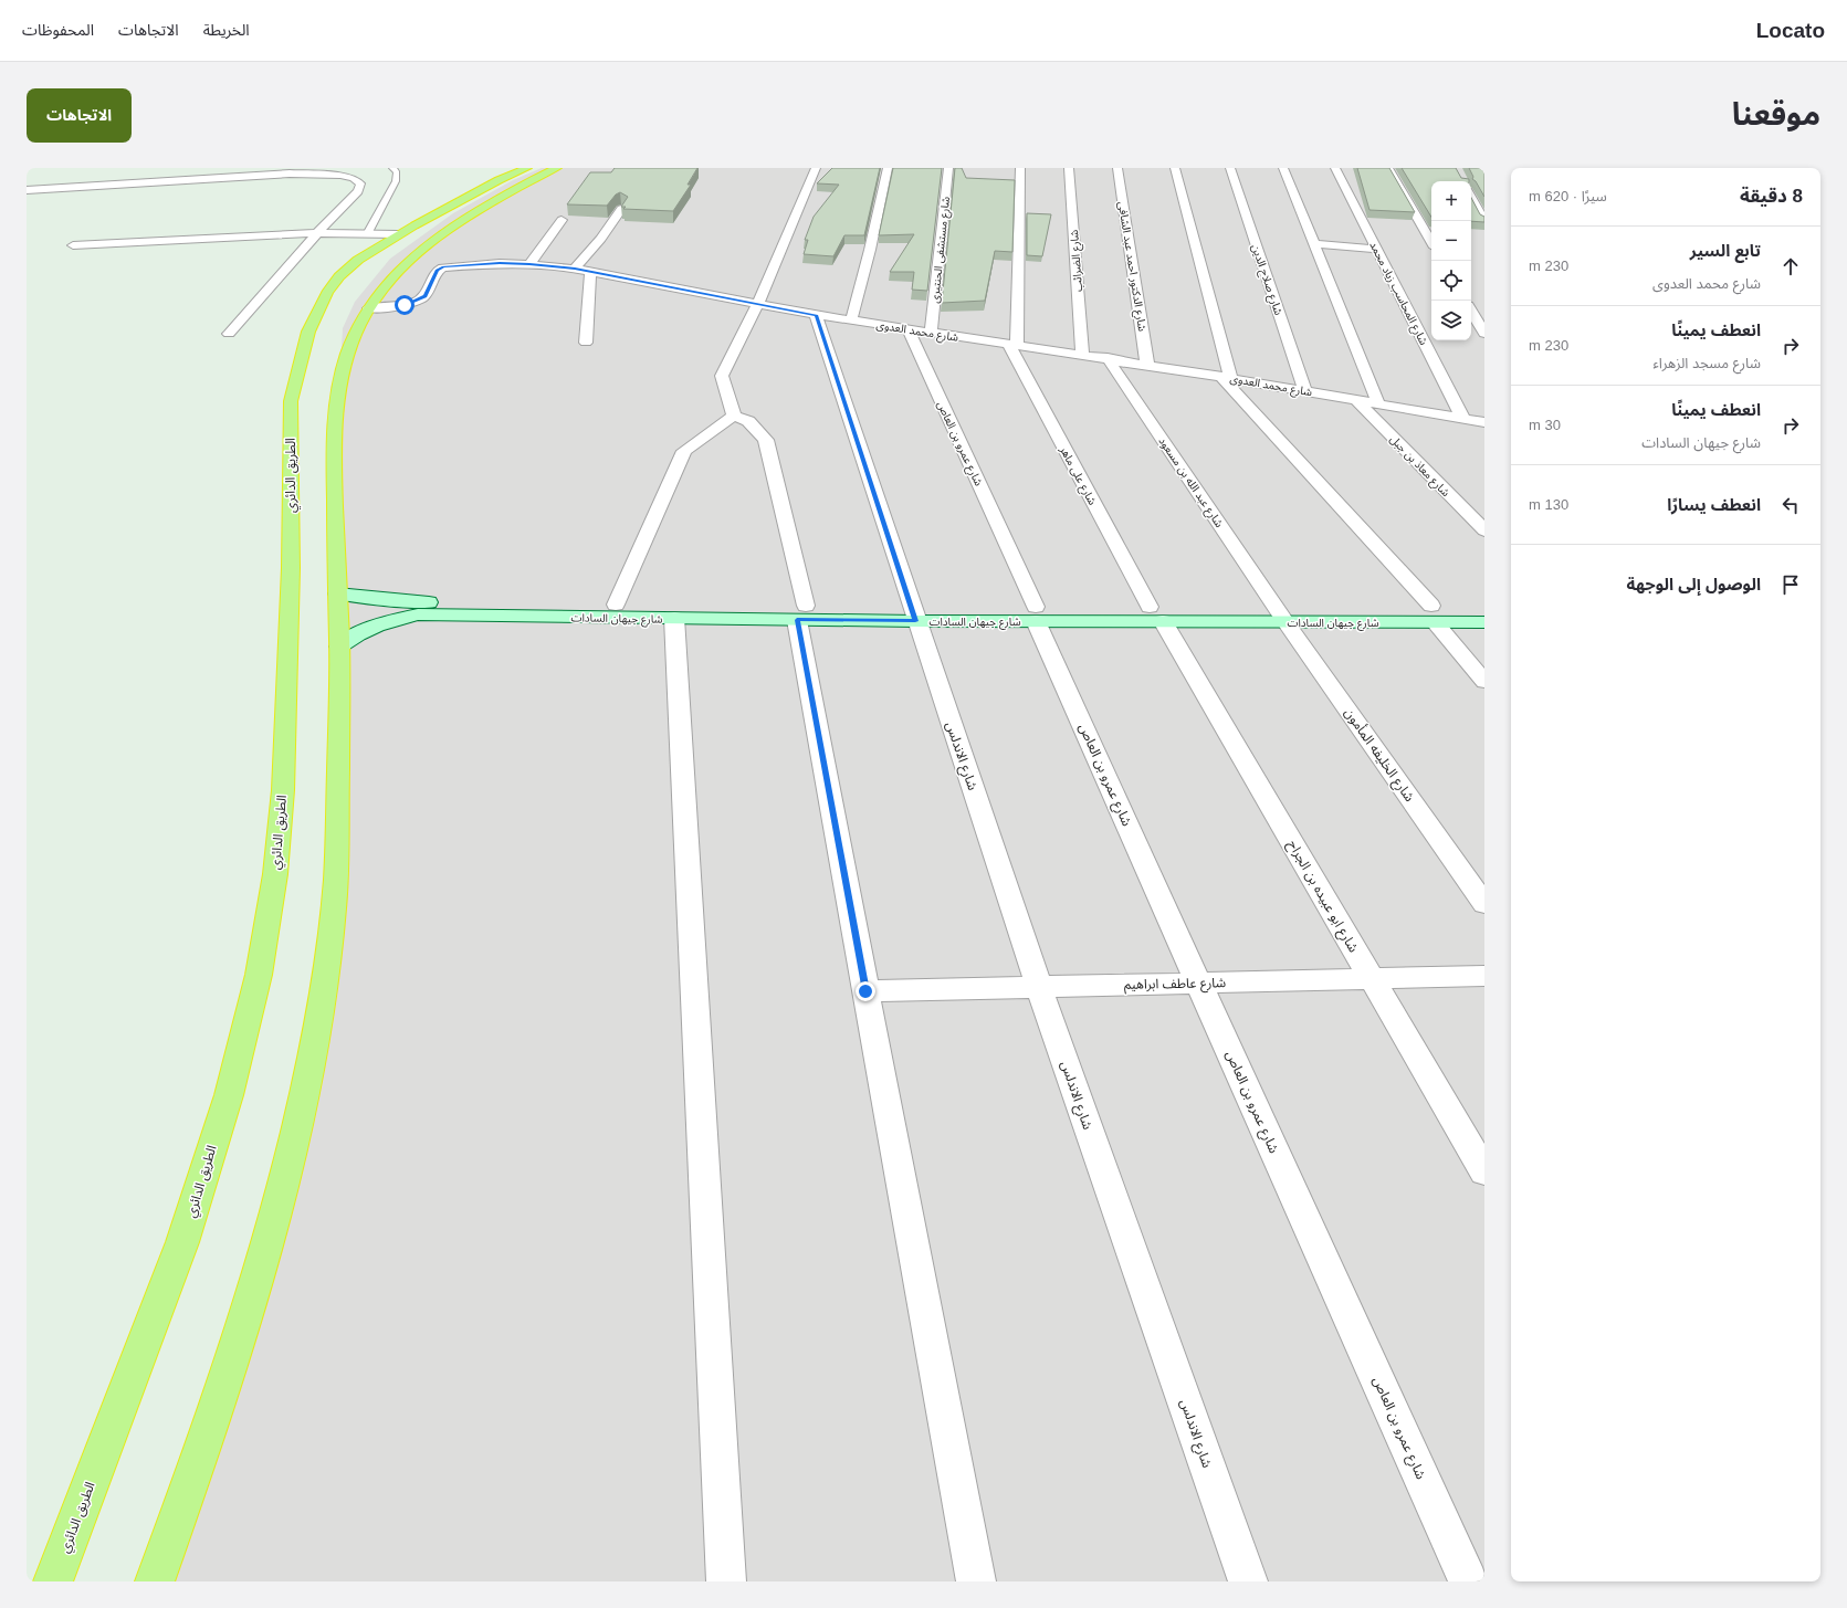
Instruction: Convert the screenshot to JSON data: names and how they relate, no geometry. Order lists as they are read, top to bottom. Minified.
{"streets":{"highway":["الطريق الدائري"],"main road":["شارع جيهان السادات"],"street":["شارع مستشفى الحنتيرى","شارع الضرائب","شارع الدكتور احمد عبد الشافى","شارع صلاح الدين","شارع المحاسب زياد محمد","شارع محمد العدوى","شارع عمرو بن العاص","شارع معاذ بن جبل","شارع على ماهر","شارع عبد الله بن مسعود","شارع الخليفه المأمون","شارع الاندلس","شارع ابو عبيده بن الجراح","شارع عاطف ابراهيم"]},"crossings":[["شارع مستشفى الحنتيرى","شارع محمد العدوى"],["شارع الضرائب","شارع محمد العدوى"],["شارع الدكتور احمد عبد الشافى","شارع محمد العدوى"],["شارع صلاح الدين","شارع محمد العدوى"],["شارع المحاسب زياد محمد","شارع محمد العدوى"],["شارع محمد العدوى","شارع عمرو بن العاص"],["شارع محمد العدوى","شارع معاذ بن جبل"],["شارع محمد العدوى","شارع على ماهر"],["شارع محمد العدوى","شارع عبد الله بن مسعود"],["شارع محمد العدوى","شارع الاندلس"],["شارع عمرو بن العاص","شارع جيهان السادات"],["شارع عمرو بن العاص","شارع عاطف ابراهيم"],["شارع على ماهر","شارع جيهان السادات"],["شارع على ماهر","شارع ابو عبيده بن الجراح"],["شارع عبد الله بن مسعود","شارع جيهان السادات"],["شارع عبد الله بن مسعود","شارع الخليفه المأمون"],["شارع جيهان السادات","شارع الخليفه المأمون"],["شارع جيهان السادات","شارع الاندلس"],["شارع جيهان السادات","شارع ابو عبيده بن الجراح"],["شارع الاندلس","شارع عاطف ابراهيم"],["شارع ابو عبيده بن الجراح","شارع عاطف ابراهيم"]],"page":{"header":"Locato","nav":["الخريطة","الاتجاهات","المحفوظات"],"title":"موقعنا","buttons":"الاتجاهات","heading":["8 دقيقة","سيرًا · 620 m"],"map_buttons":["+","−"],"list":[["تابع السير","شارع محمد العدوى","230 m"],["انعطف يمينًا","شارع مسجد الزهراء","230 m"],["انعطف يمينًا","شارع جيهان السادات","30 m"],["انعطف يسارًا","130 m"],"الوصول إلى الوجهة"]}}
